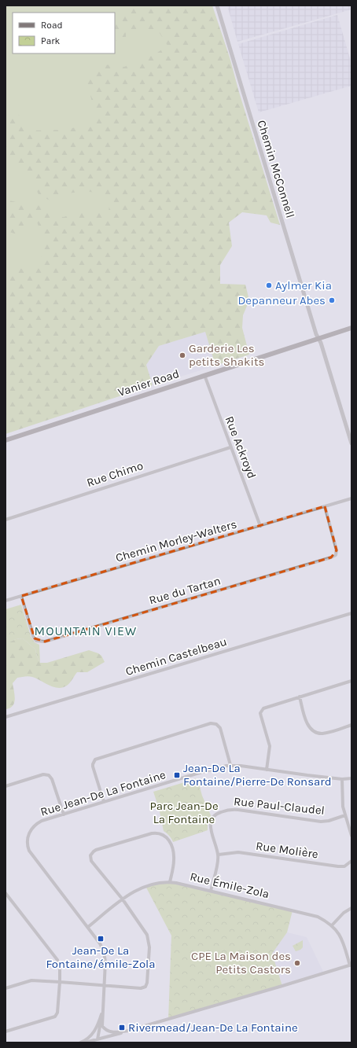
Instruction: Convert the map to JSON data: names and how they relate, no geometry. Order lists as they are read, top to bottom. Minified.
{"streets":{"main road":["Vanier Road"],"street":["Chemin McConnell","Rue Ackroyd","Rue Chimo","Chemin Morley-Walters","Rue du Tartan","Chemin Castelbeau","Rue Jean-De La Fontaine","Rue Paul-Claudel","Rue Molière","Rue Émile-Zola"]},"crossings":[["Chemin McConnell","Vanier Road"],["Vanier Road","Rue Ackroyd"],["Rue Ackroyd","Rue Chimo"],["Rue Ackroyd","Chemin Morley-Walters"],["Chemin Morley-Walters","Rue du Tartan"],["Rue Jean-De La Fontaine","Rue Émile-Zola"],["Rue Paul-Claudel","Rue Molière"],["Rue Paul-Claudel","Rue Émile-Zola"]],"districts":["MOUNTAIN VIEW"],"parks":["Parc Jean-De La Fontaine"],"places":{"other":["Aylmer Kia","Depanneur Abes","Garderie Les petits Shakits","CPE La Maison des Petits Castors"],"transit":["Jean-De La Fontaine/Pierre-De Ronsard","Jean-De La Fontaine/émile-Zola","Rivermead/Jean-De La Fontaine"]},"legend":["Road","Park"]}
